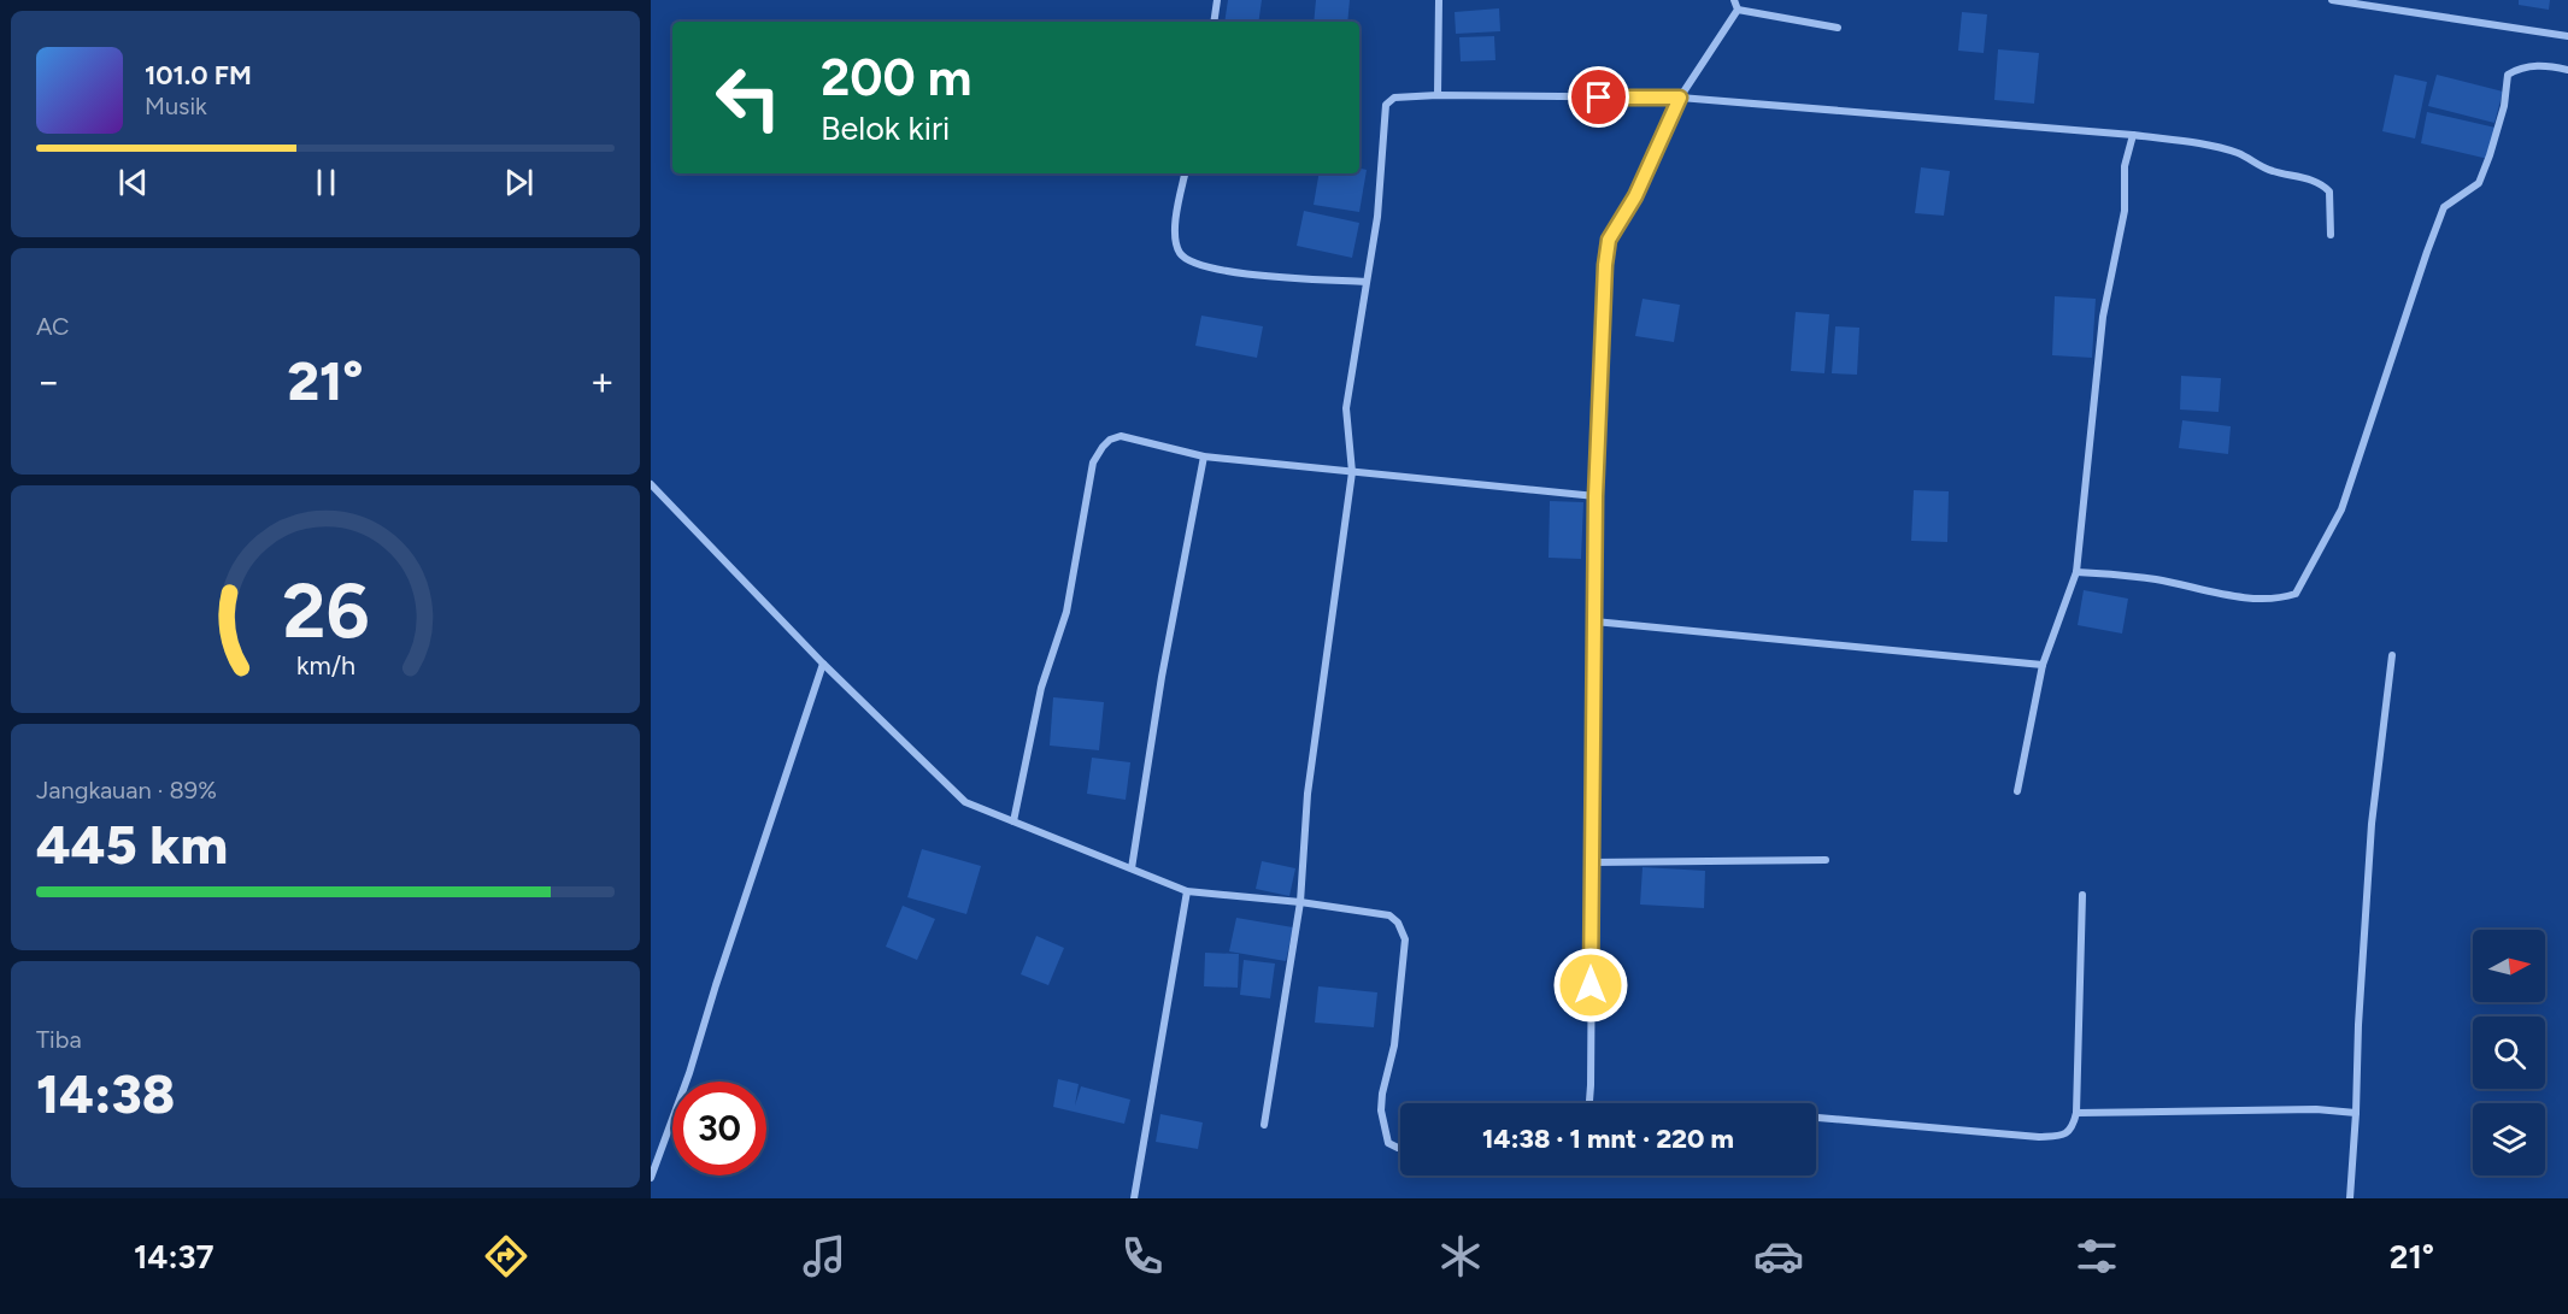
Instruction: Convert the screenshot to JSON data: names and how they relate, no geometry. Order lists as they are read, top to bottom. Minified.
{"north":"right","page":{"turn":["200 m","Belok kiri"],"song":["101.0 FM","Musik"],"tile":["AC",["Jangkauan · 89%","445 km"],["Tiba","14:38"]],"heat":["−","21°","+"],"limit":"30","trip":"14:38 · 1 mnt · 220 m","tabs":["14:37","21°"],"gauge":["26","km/h"]}}
